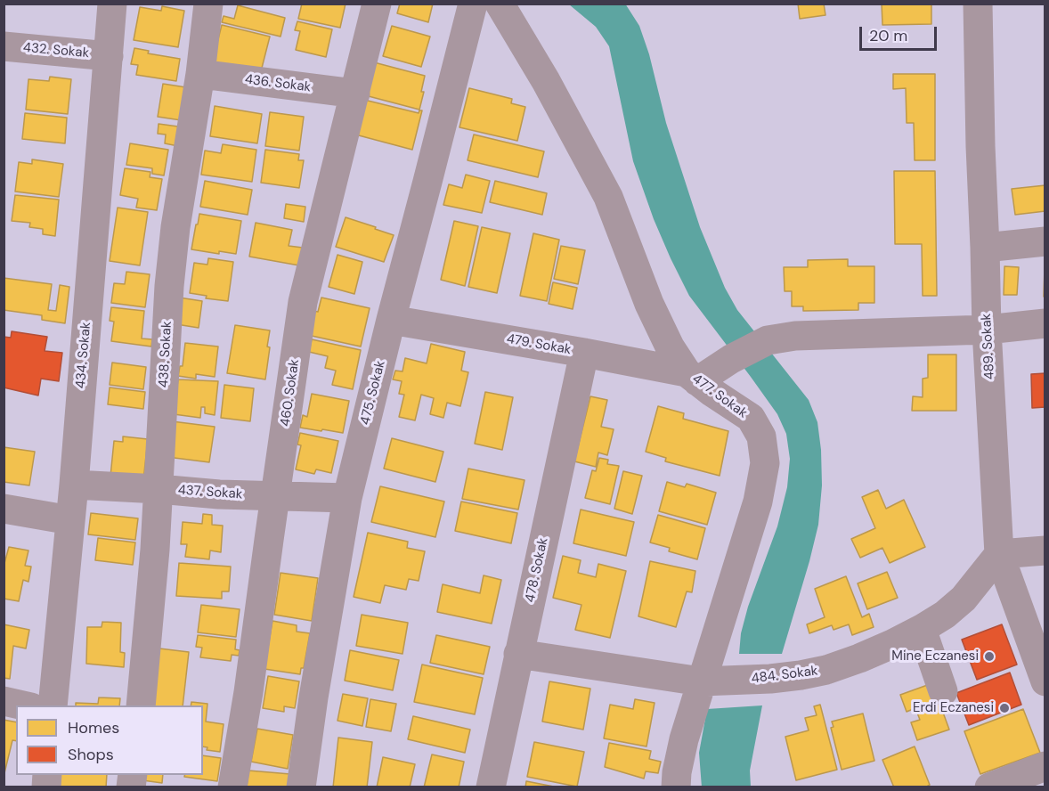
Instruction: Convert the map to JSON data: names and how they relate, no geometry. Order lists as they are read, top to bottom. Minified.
{"streets":{"street":["432. Sokak","436. Sokak","479. Sokak","489. Sokak","438. Sokak","434. Sokak","460. Sokak","475. Sokak","477. Sokak","437. Sokak","478. Sokak","484. Sokak"]},"crossings":[["432. Sokak","434. Sokak"],["436. Sokak","438. Sokak"],["436. Sokak","460. Sokak"],["479. Sokak","475. Sokak"],["479. Sokak","477. Sokak"],["479. Sokak","478. Sokak"],["489. Sokak","484. Sokak"],["438. Sokak","437. Sokak"],["434. Sokak","437. Sokak"],["460. Sokak","437. Sokak"],["475. Sokak","437. Sokak"],["477. Sokak","484. Sokak"],["478. Sokak","484. Sokak"]],"places":["Mine Eczanesi","Erdi Eczanesi"],"legend":["Homes","Shops"],"scale_bar":"20 m"}
